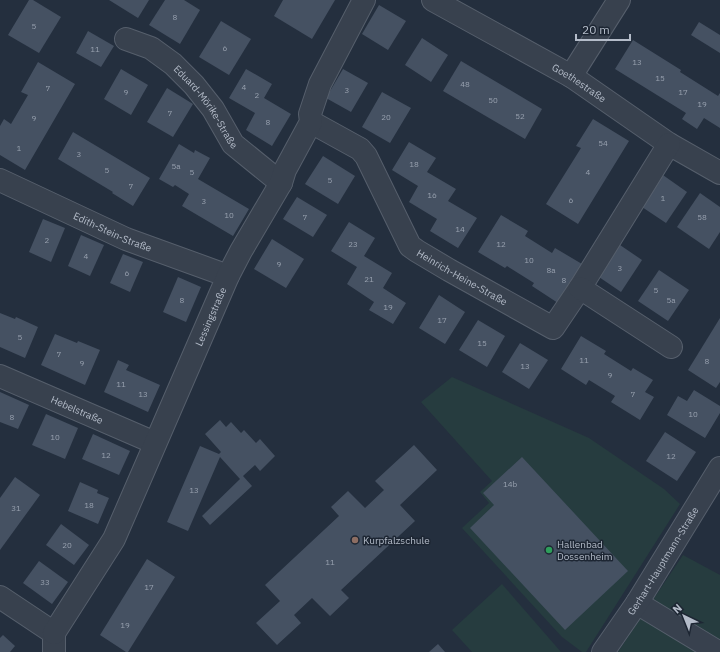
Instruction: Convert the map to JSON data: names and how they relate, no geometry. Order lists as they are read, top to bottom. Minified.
{"streets":{"street":["Goethestraße","Eduard-Mörike-Straße","Edith-Stein-Straße","Heinrich-Heine-Straße","Lessingstraße","Hebelstraße","Gerhart-Hauptmann-Straße"]},"crossings":[["Goethestraße","Heinrich-Heine-Straße"],["Eduard-Mörike-Straße","Lessingstraße"],["Edith-Stein-Straße","Lessingstraße"],["Heinrich-Heine-Straße","Lessingstraße"],["Lessingstraße","Hebelstraße"]],"places":["Kurpfalzschule","Hallenbad Dossenheim"],"house_numbers":["8","5","6","11","13","15","48","4","7","3","9","17","2","50","19","7","52","20","9","8","54","1","3","18","5a","5","5","4","5","7","16","1","6","3","10","7","58","14","2","23","12","4","10","9","3","8a","6","21","8","5","8","5a","19","17","5","15","7","11","8","9","13","9","11","13","7","10","8","10","12","12","14b","13","18","31","20","11","33","17","19"],"scale_bar":"20 m","north":"top left"}
